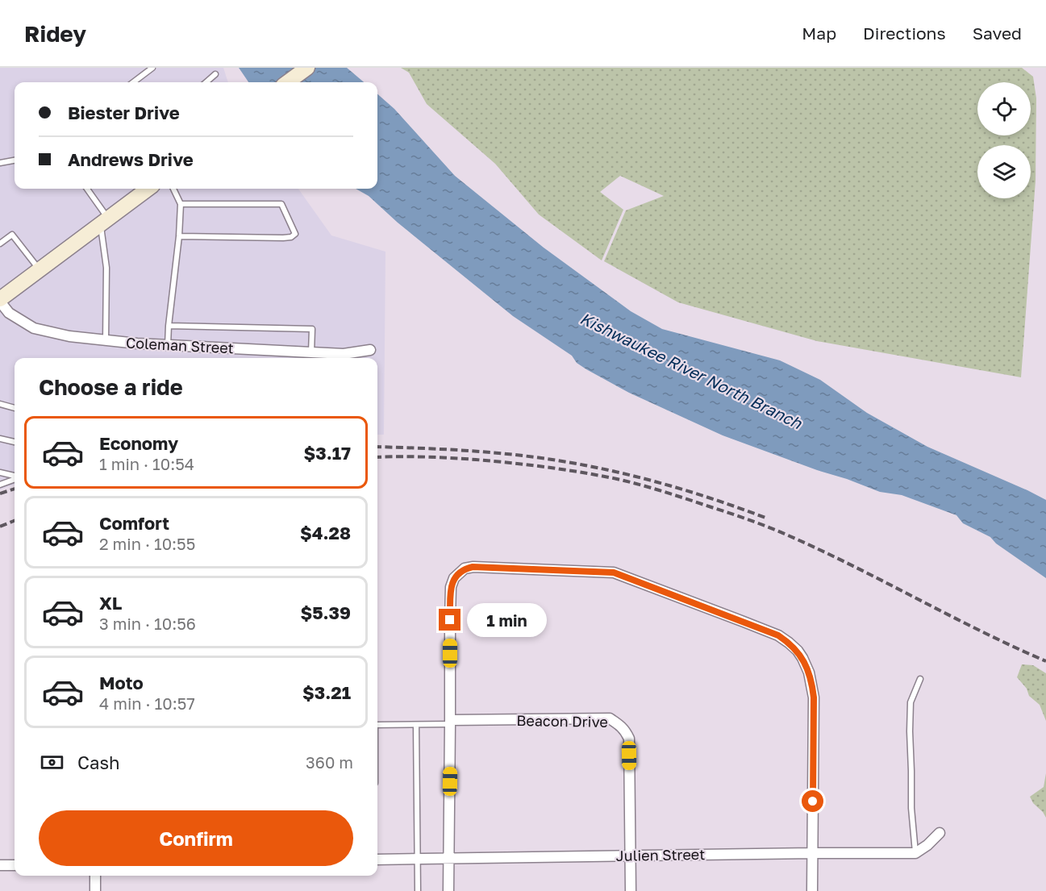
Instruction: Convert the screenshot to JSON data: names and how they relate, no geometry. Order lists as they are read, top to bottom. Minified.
{"streets":{"street":["Coleman Street","Beacon Drive","Julien Street"]},"crossings":[["Beacon Drive","Julien Street"]],"water":["Kishwaukee River North Branch"],"page":{"header":"Ridey","nav":["Map","Directions","Saved"],"banner":["Biester Drive","Andrews Drive"],"heading":"Choose a ride","list":[{"name":"Economy","note":"1 min · 10:54","value":"$3.17"},{"name":"Comfort","note":"2 min · 10:55","value":"$4.28"},{"name":"XL","note":"3 min · 10:56","value":"$5.39"},{"name":"Moto","note":"4 min · 10:57","value":"$3.21"}],"bubble":"1 min","pay":["Cash","360 m"],"buttons":"Confirm"}}
